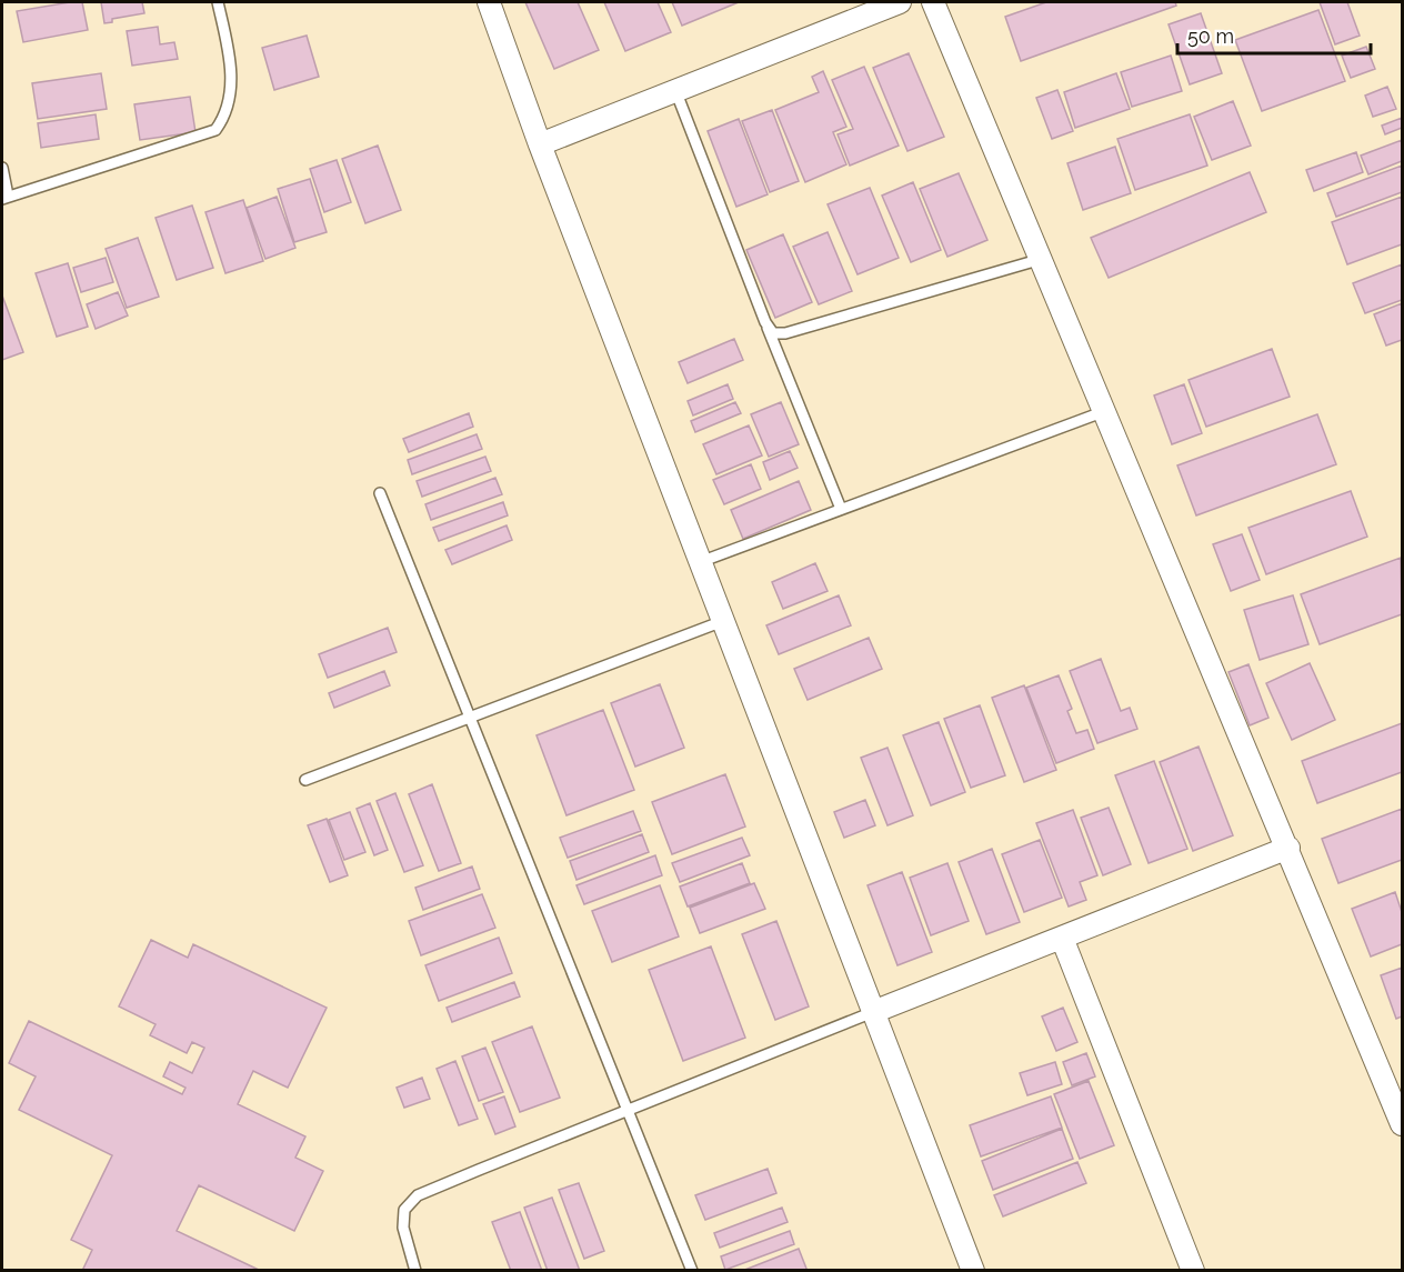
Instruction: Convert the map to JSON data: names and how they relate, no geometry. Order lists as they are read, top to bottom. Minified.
{"scale_bar":"50 m"}
